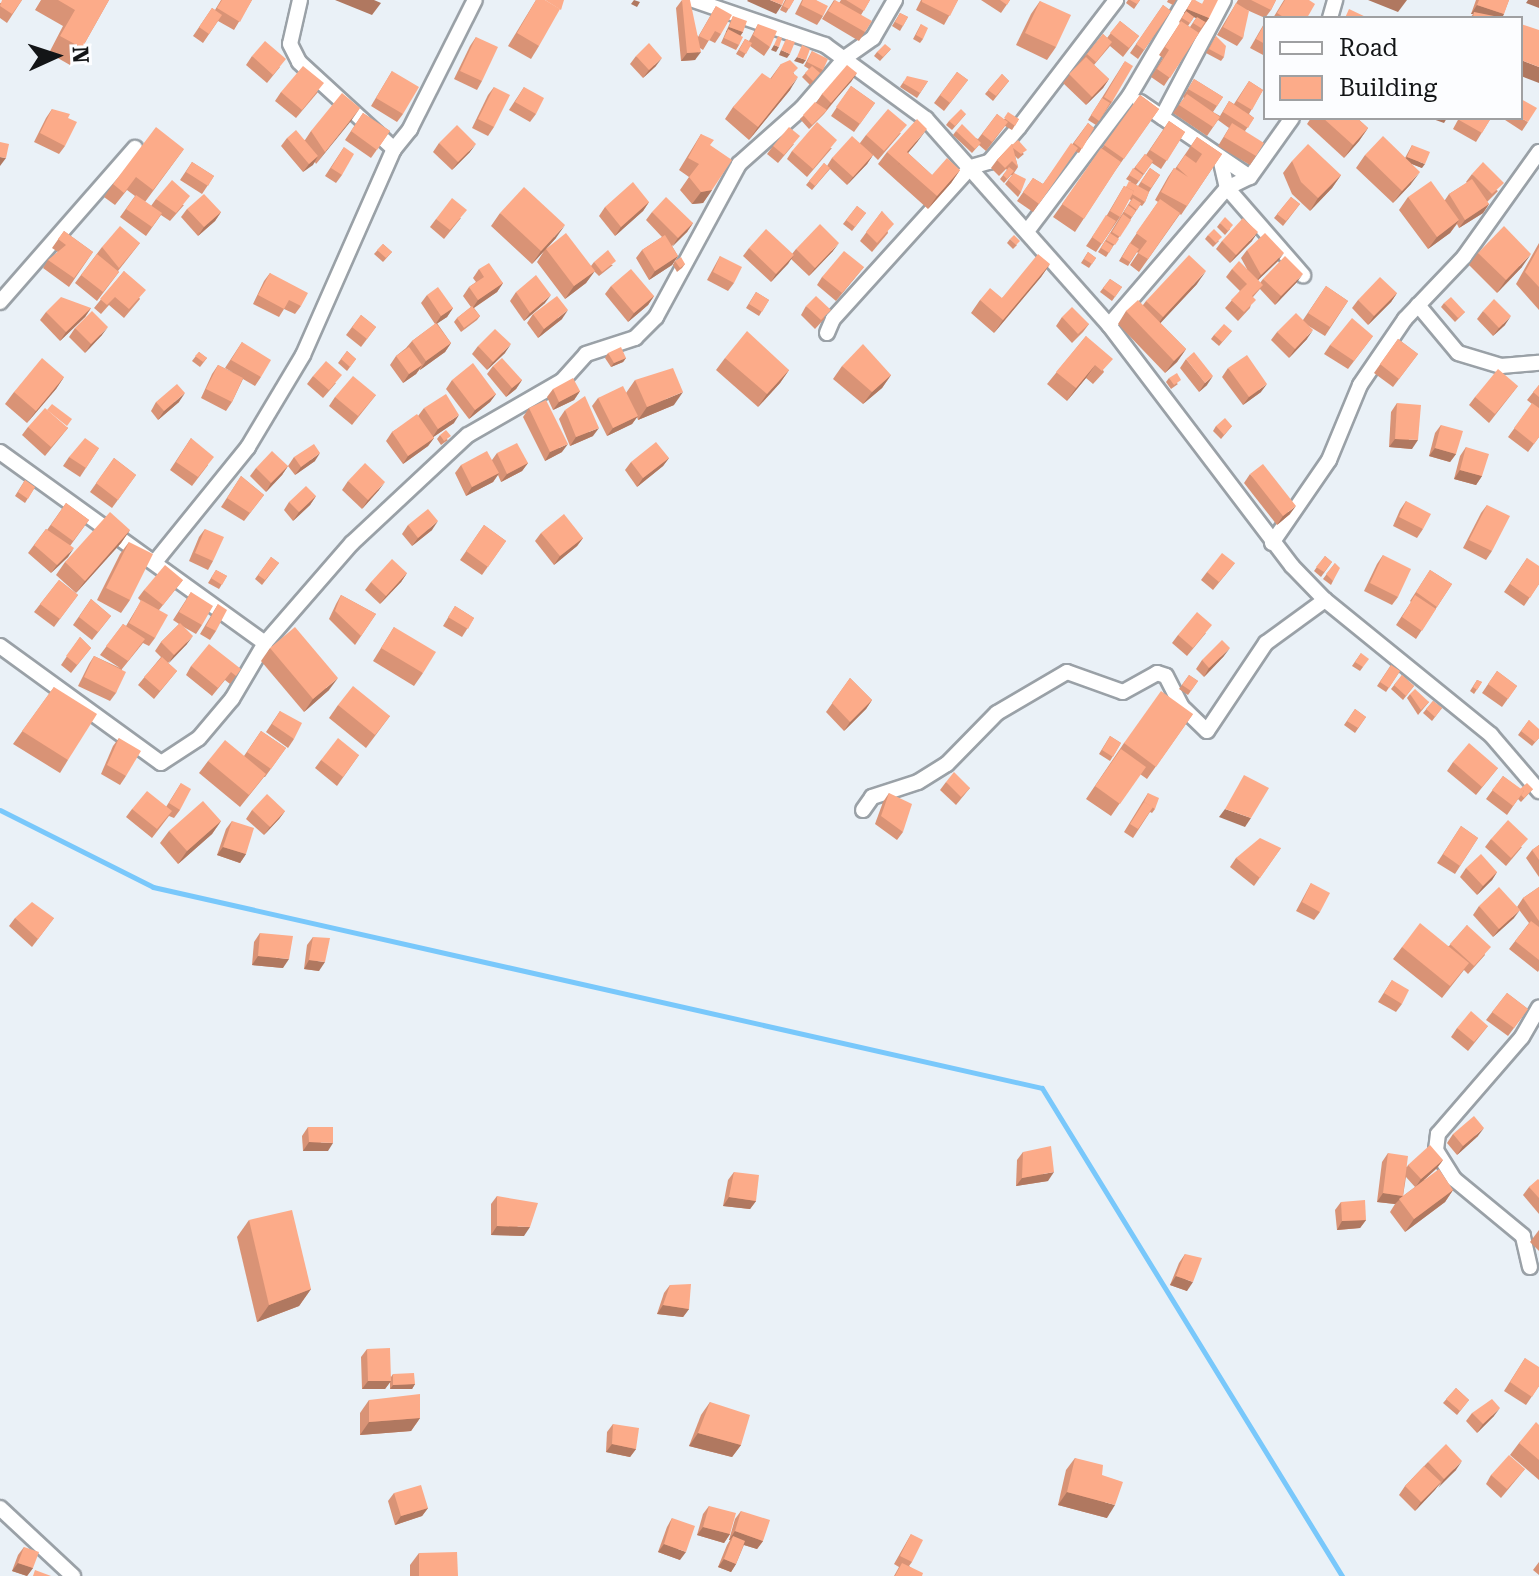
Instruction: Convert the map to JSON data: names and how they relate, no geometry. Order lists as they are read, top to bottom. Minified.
{"legend":["Road","Building"],"north":"right"}
